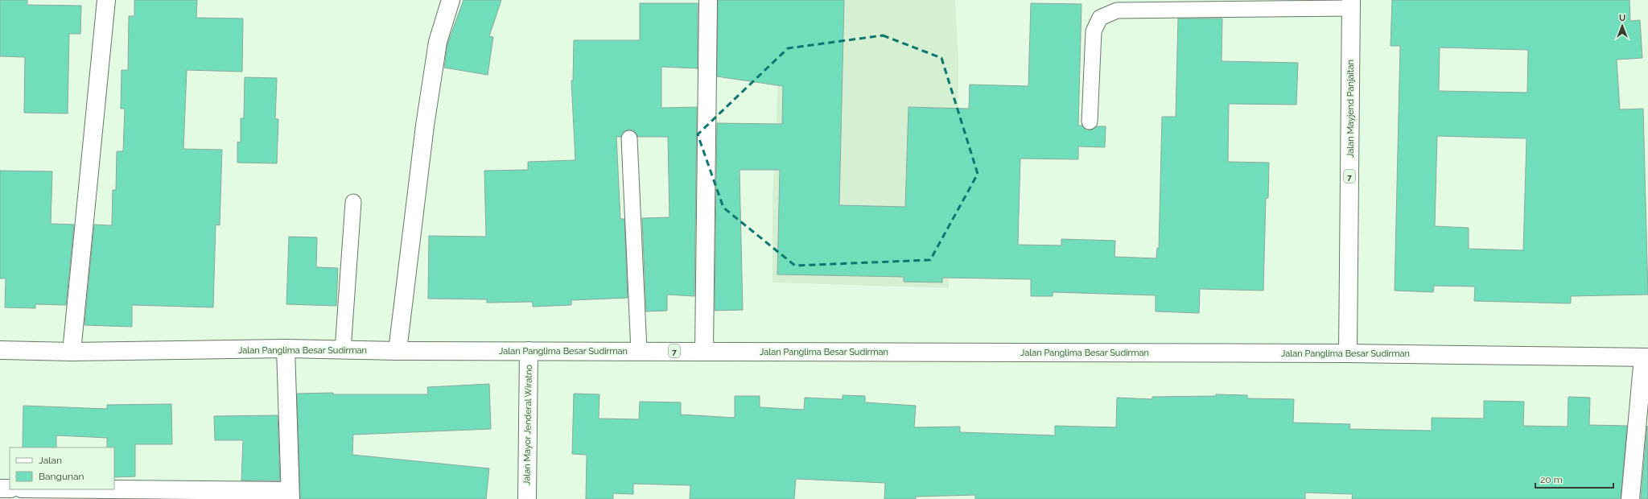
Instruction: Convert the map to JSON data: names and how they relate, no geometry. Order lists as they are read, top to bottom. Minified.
{"streets":{"main road":["Jalan Mayjend Panjaitan","7","Jalan Panglima Besar Sudirman","Jalan Mayor Jenderal Wiratno"]},"crossings":[["Jalan Mayjend Panjaitan","Jalan Panglima Besar Sudirman"],["Jalan Panglima Besar Sudirman","Jalan Mayor Jenderal Wiratno"]],"legend":["Jalan","Bangunan"],"scale_bar":"20 m","north":"top"}
